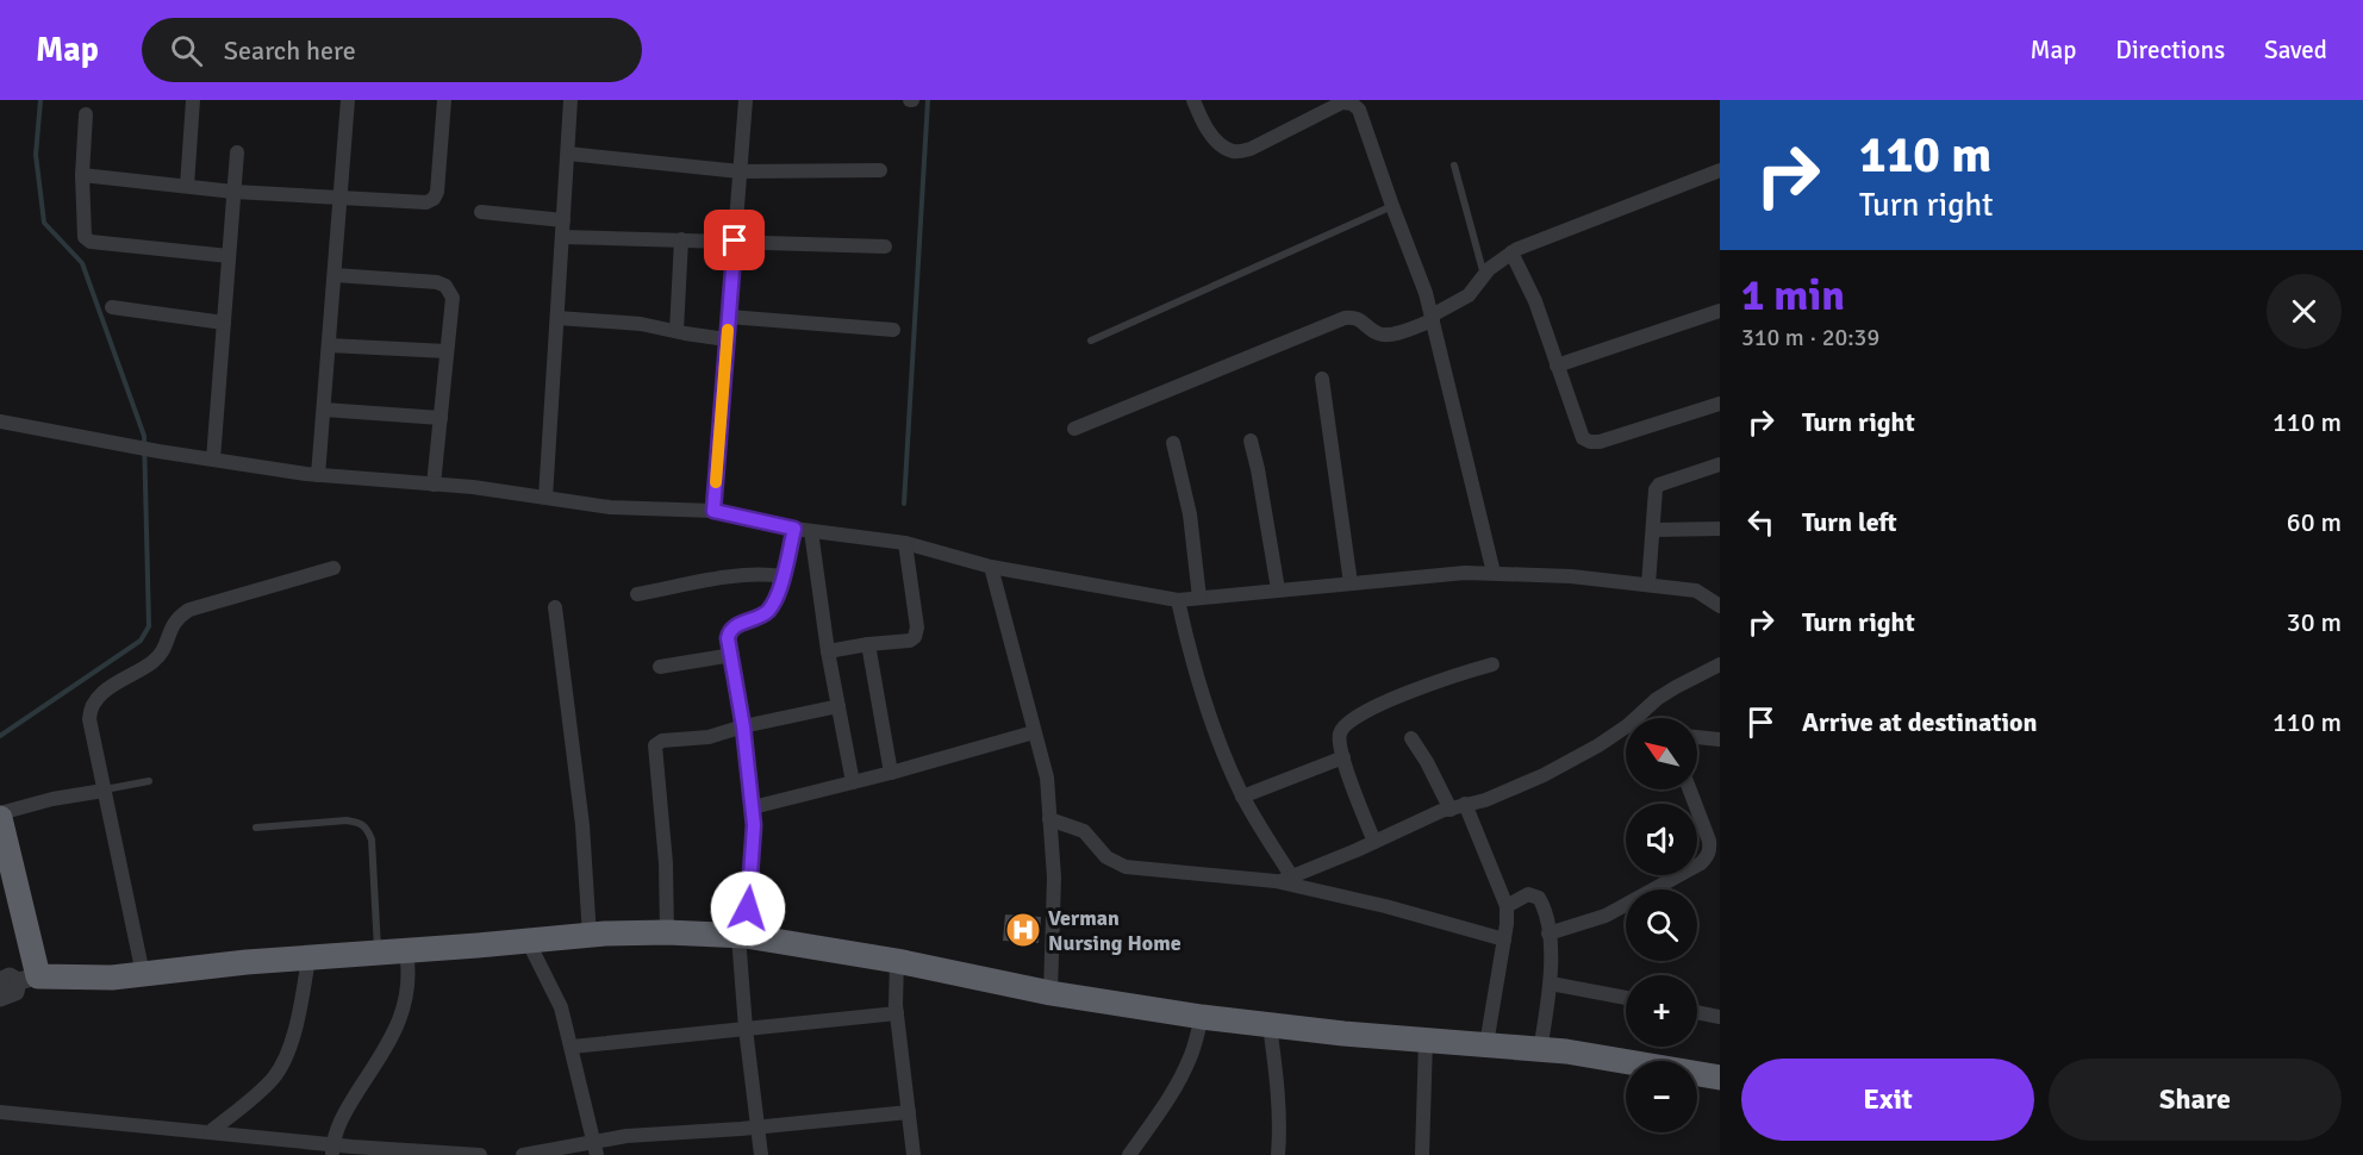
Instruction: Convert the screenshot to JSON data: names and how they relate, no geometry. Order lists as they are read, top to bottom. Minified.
{"places":{"hospital":["Verman Nursing Home"]},"north":"top left","page":{"header":"Map","search":"Search here","nav":["Map","Directions","Saved"],"turn":["110 m","Turn right"],"heading":["1 min","310 m · 20:39"],"list":[{"name":"Turn right","value":"110 m"},{"name":"Turn left","value":"60 m"},{"name":"Turn right","value":"30 m"},{"name":"Arrive at destination","value":"110 m"}],"map_buttons":["+","−"],"buttons":["Exit","Share"]}}
